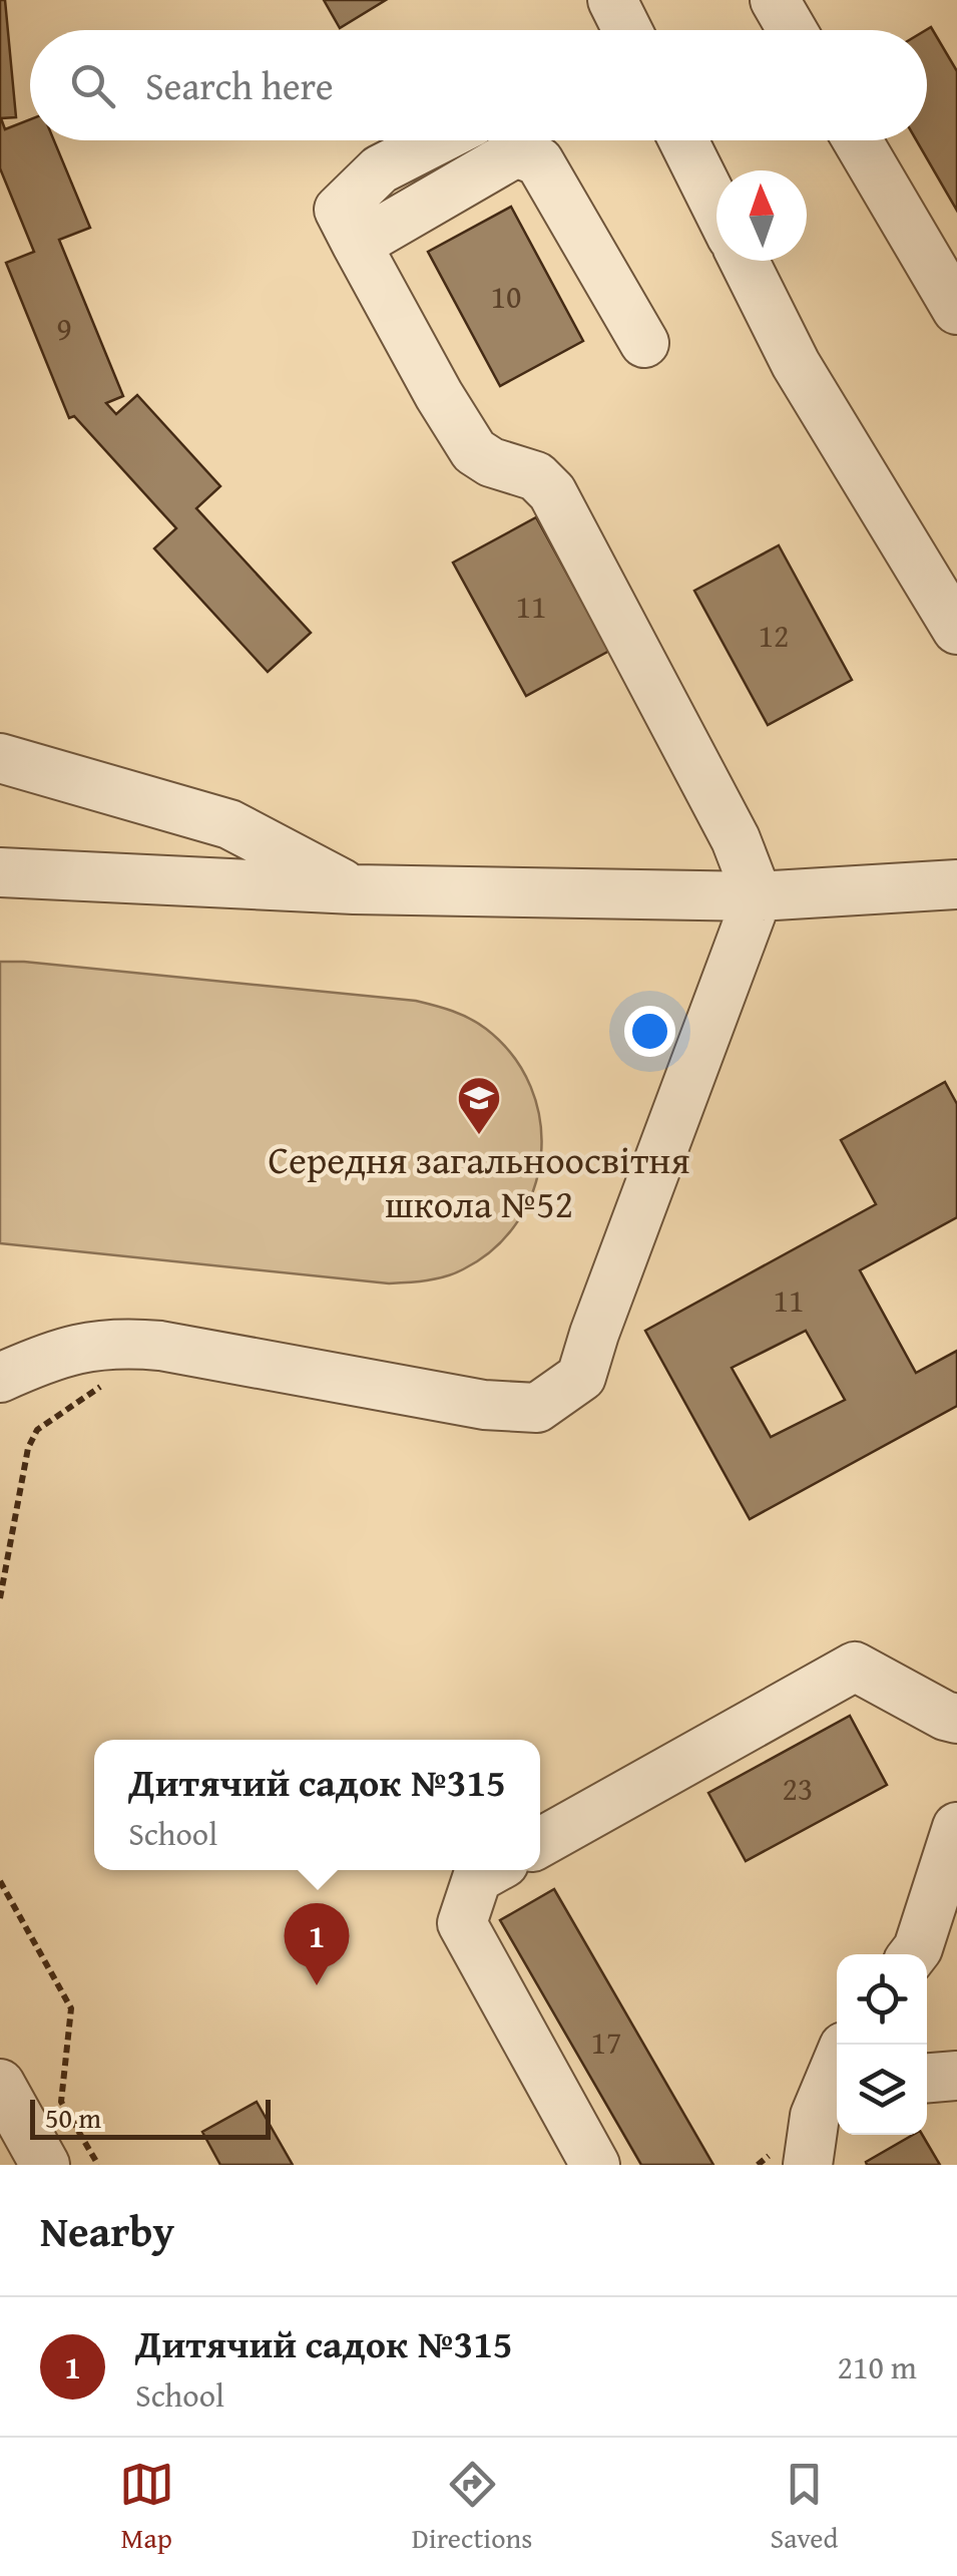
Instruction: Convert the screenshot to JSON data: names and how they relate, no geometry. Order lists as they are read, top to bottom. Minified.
{"places":{"school or university":["Середня загальноосвітня школа №52"]},"house_numbers":["10","9","11","12","11","23","17"],"scale_bar":"50 m","north":"top","page":{"search":"Search here","popup":["Дитячий садок №315","School"],"pins":"1","scale":"50 m","heading":"Nearby","list":[{"mark":"1","name":"Дитячий садок №315","note":"School","value":"210 m"}],"nav":["Map","Directions","Saved"]}}
